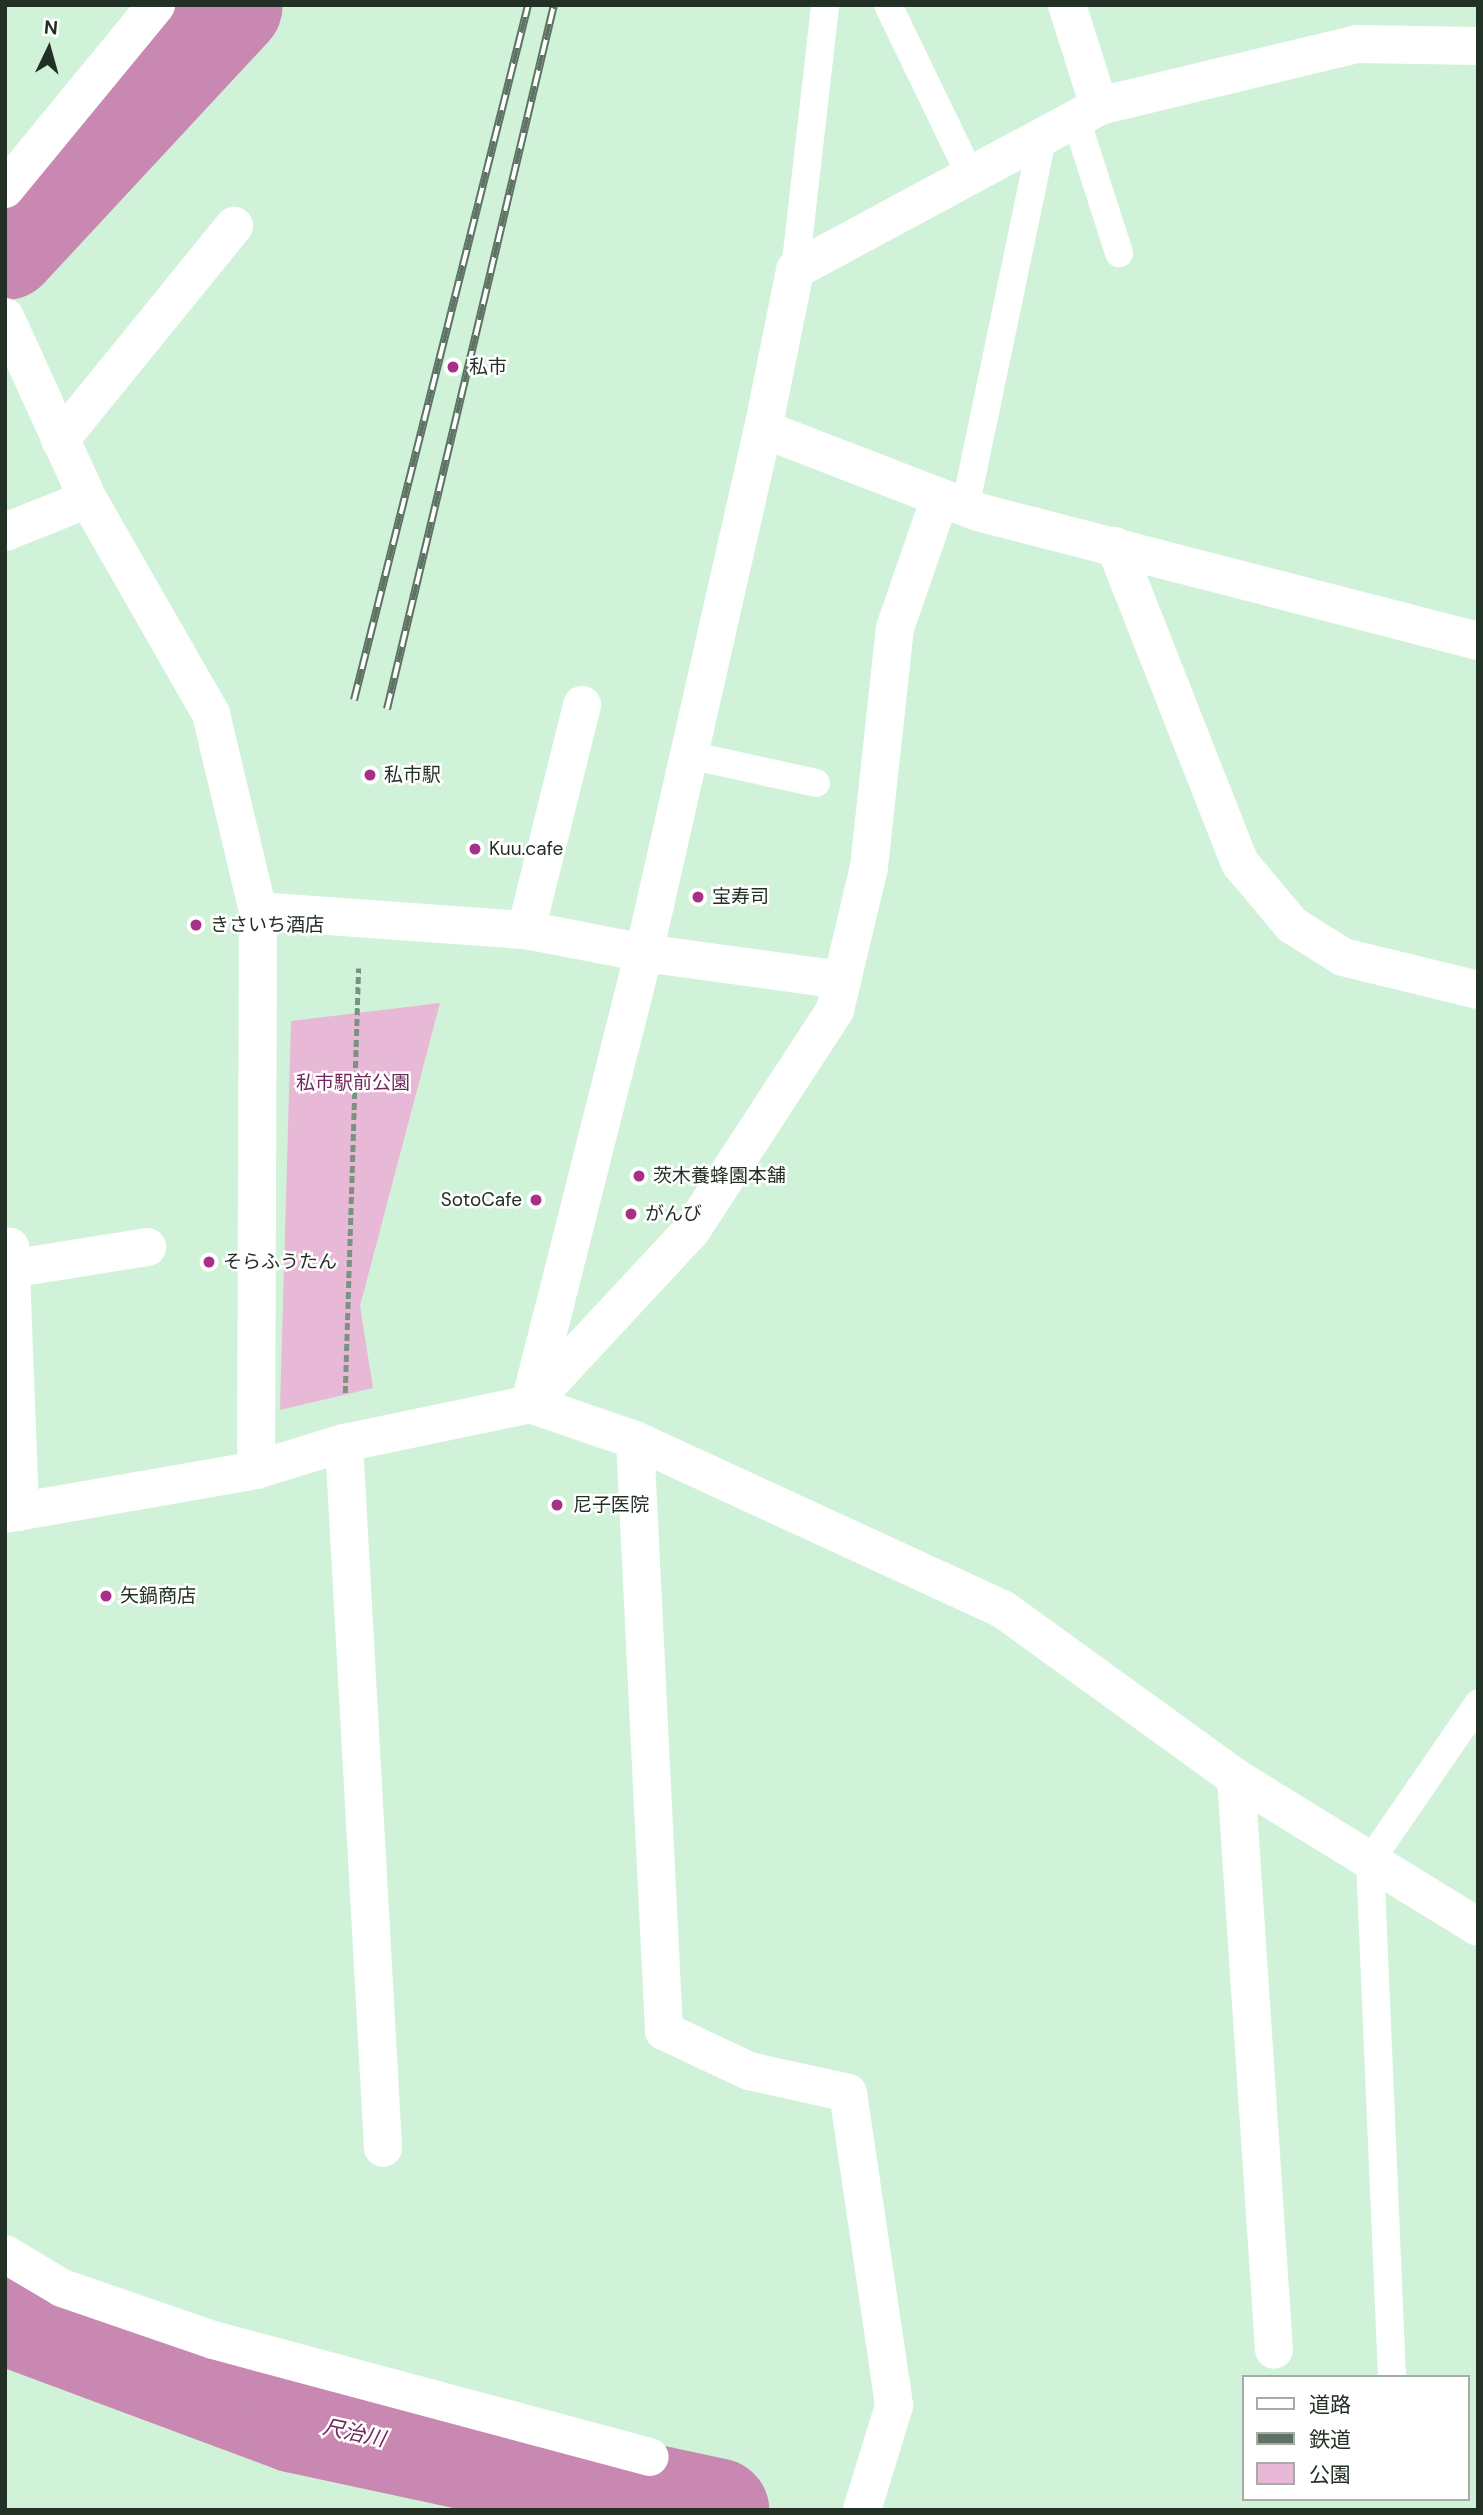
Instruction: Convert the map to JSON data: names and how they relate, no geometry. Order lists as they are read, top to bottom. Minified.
{"water":["尺治川"],"parks":["私市駅前公園"],"places":["私市","私市駅","Kuu.cafe","宝寿司","きさいち酒店","茨木養蜂園本舗","SotoCafe","がんび","そらふうたん","尼子医院","矢鍋商店"],"legend":["道路","鉄道","公園"],"north":"top"}
